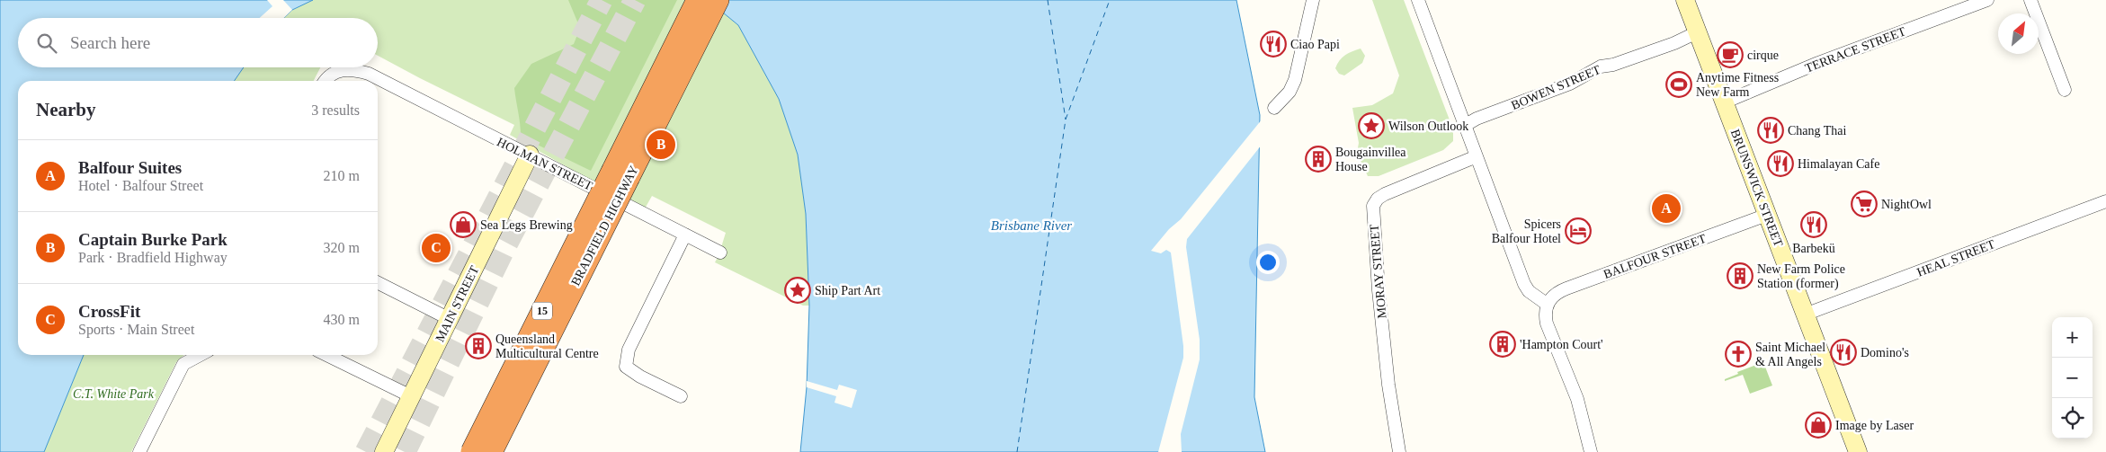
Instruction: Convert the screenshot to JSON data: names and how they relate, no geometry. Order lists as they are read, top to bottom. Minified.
{"streets":{"highway":["BRADFIELD HIGHWAY","15"],"main road":["BRUNSWICK STREET","MAIN STREET"],"street":["TERRACE STREET","BOWEN STREET","HOLMAN STREET","BALFOUR STREET","HEAL STREET","MORAY STREET"]},"crossings":[["TERRACE STREET","BRUNSWICK STREET"],["BOWEN STREET","BRUNSWICK STREET"],["HOLMAN STREET","MAIN STREET"],["BRUNSWICK STREET","BALFOUR STREET"],["BRUNSWICK STREET","HEAL STREET"]],"water":["Brisbane River"],"parks":["C.T. White Park"],"places":{"restaurant":["Ciao Papi","Chang Thai","Himalayan Cafe","Barbekü","Domino's"],"cafe":["cirque"],"sports":["Anytime Fitness New Farm"],"place":["Wilson Outlook","Ship Part Art"],"building":["Bougainvillea House","New Farm Police Station (former)","'Hampton Court'","Queensland Multicultural Centre"],"supermarket":["NightOwl"],"shop":["Sea Legs Brewing","Image by Laser"],"hotel":["Spicers Balfour Hotel"],"church":["Saint Michael & All Angels"]},"north":"top right","page":{"search":"Search here","heading":["Nearby","3 results"],"pins":["B","A","C"],"list":[{"mark":"A","name":"Balfour Suites","note":"Hotel · Balfour Street","value":"210 m"},{"mark":"B","name":"Captain Burke Park","note":"Park · Bradfield Highway","value":"320 m"},{"mark":"C","name":"CrossFit","note":"Sports · Main Street","value":"430 m"}],"map_buttons":["+","−"]}}
